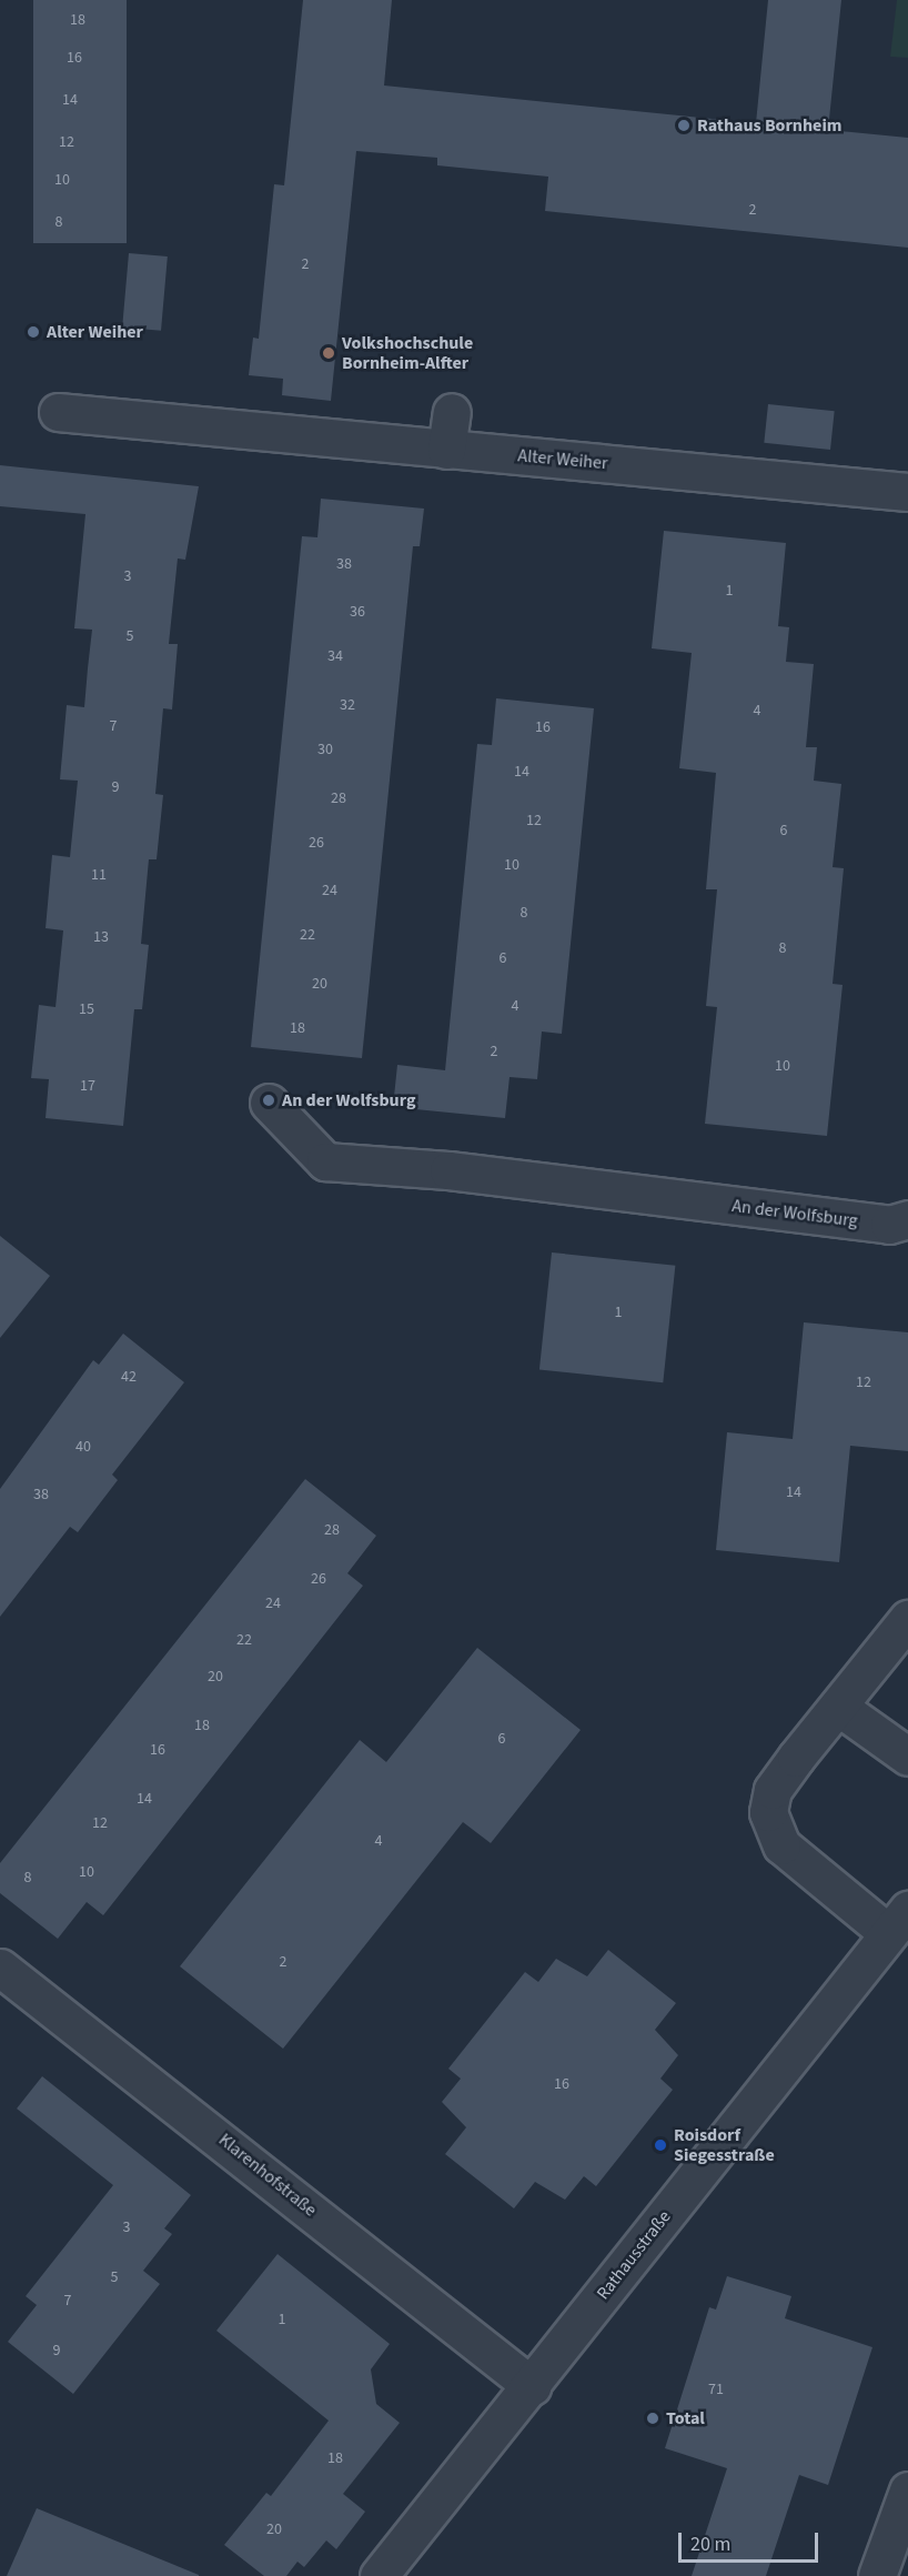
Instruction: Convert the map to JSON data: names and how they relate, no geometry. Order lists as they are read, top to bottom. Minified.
{"streets":{"street":["Alter Weiher","An der Wolfsburg","Klarenhofstraße","Rathausstraße"]},"crossings":[["Klarenhofstraße","Rathausstraße"]],"places":["Rathaus Bornheim","Alter Weiher","Volkshochschule Bornheim-Alfter","An der Wolfsburg","Roisdorf Siegesstraße","Total"],"house_numbers":["18","16","14","12","10","2","8","2","38","3","1","36","5","34","32","4","7","16","30","14","9","28","12","6","26","10","11","24","8","22","13","8","6","20","4","15","18","2","10","17","1","42","12","40","14","38","28","26","24","22","20","18","6","16","14","12","4","10","8","2","16","3","5","7","1","9","71","18","20"],"scale_bar":"20 m"}
